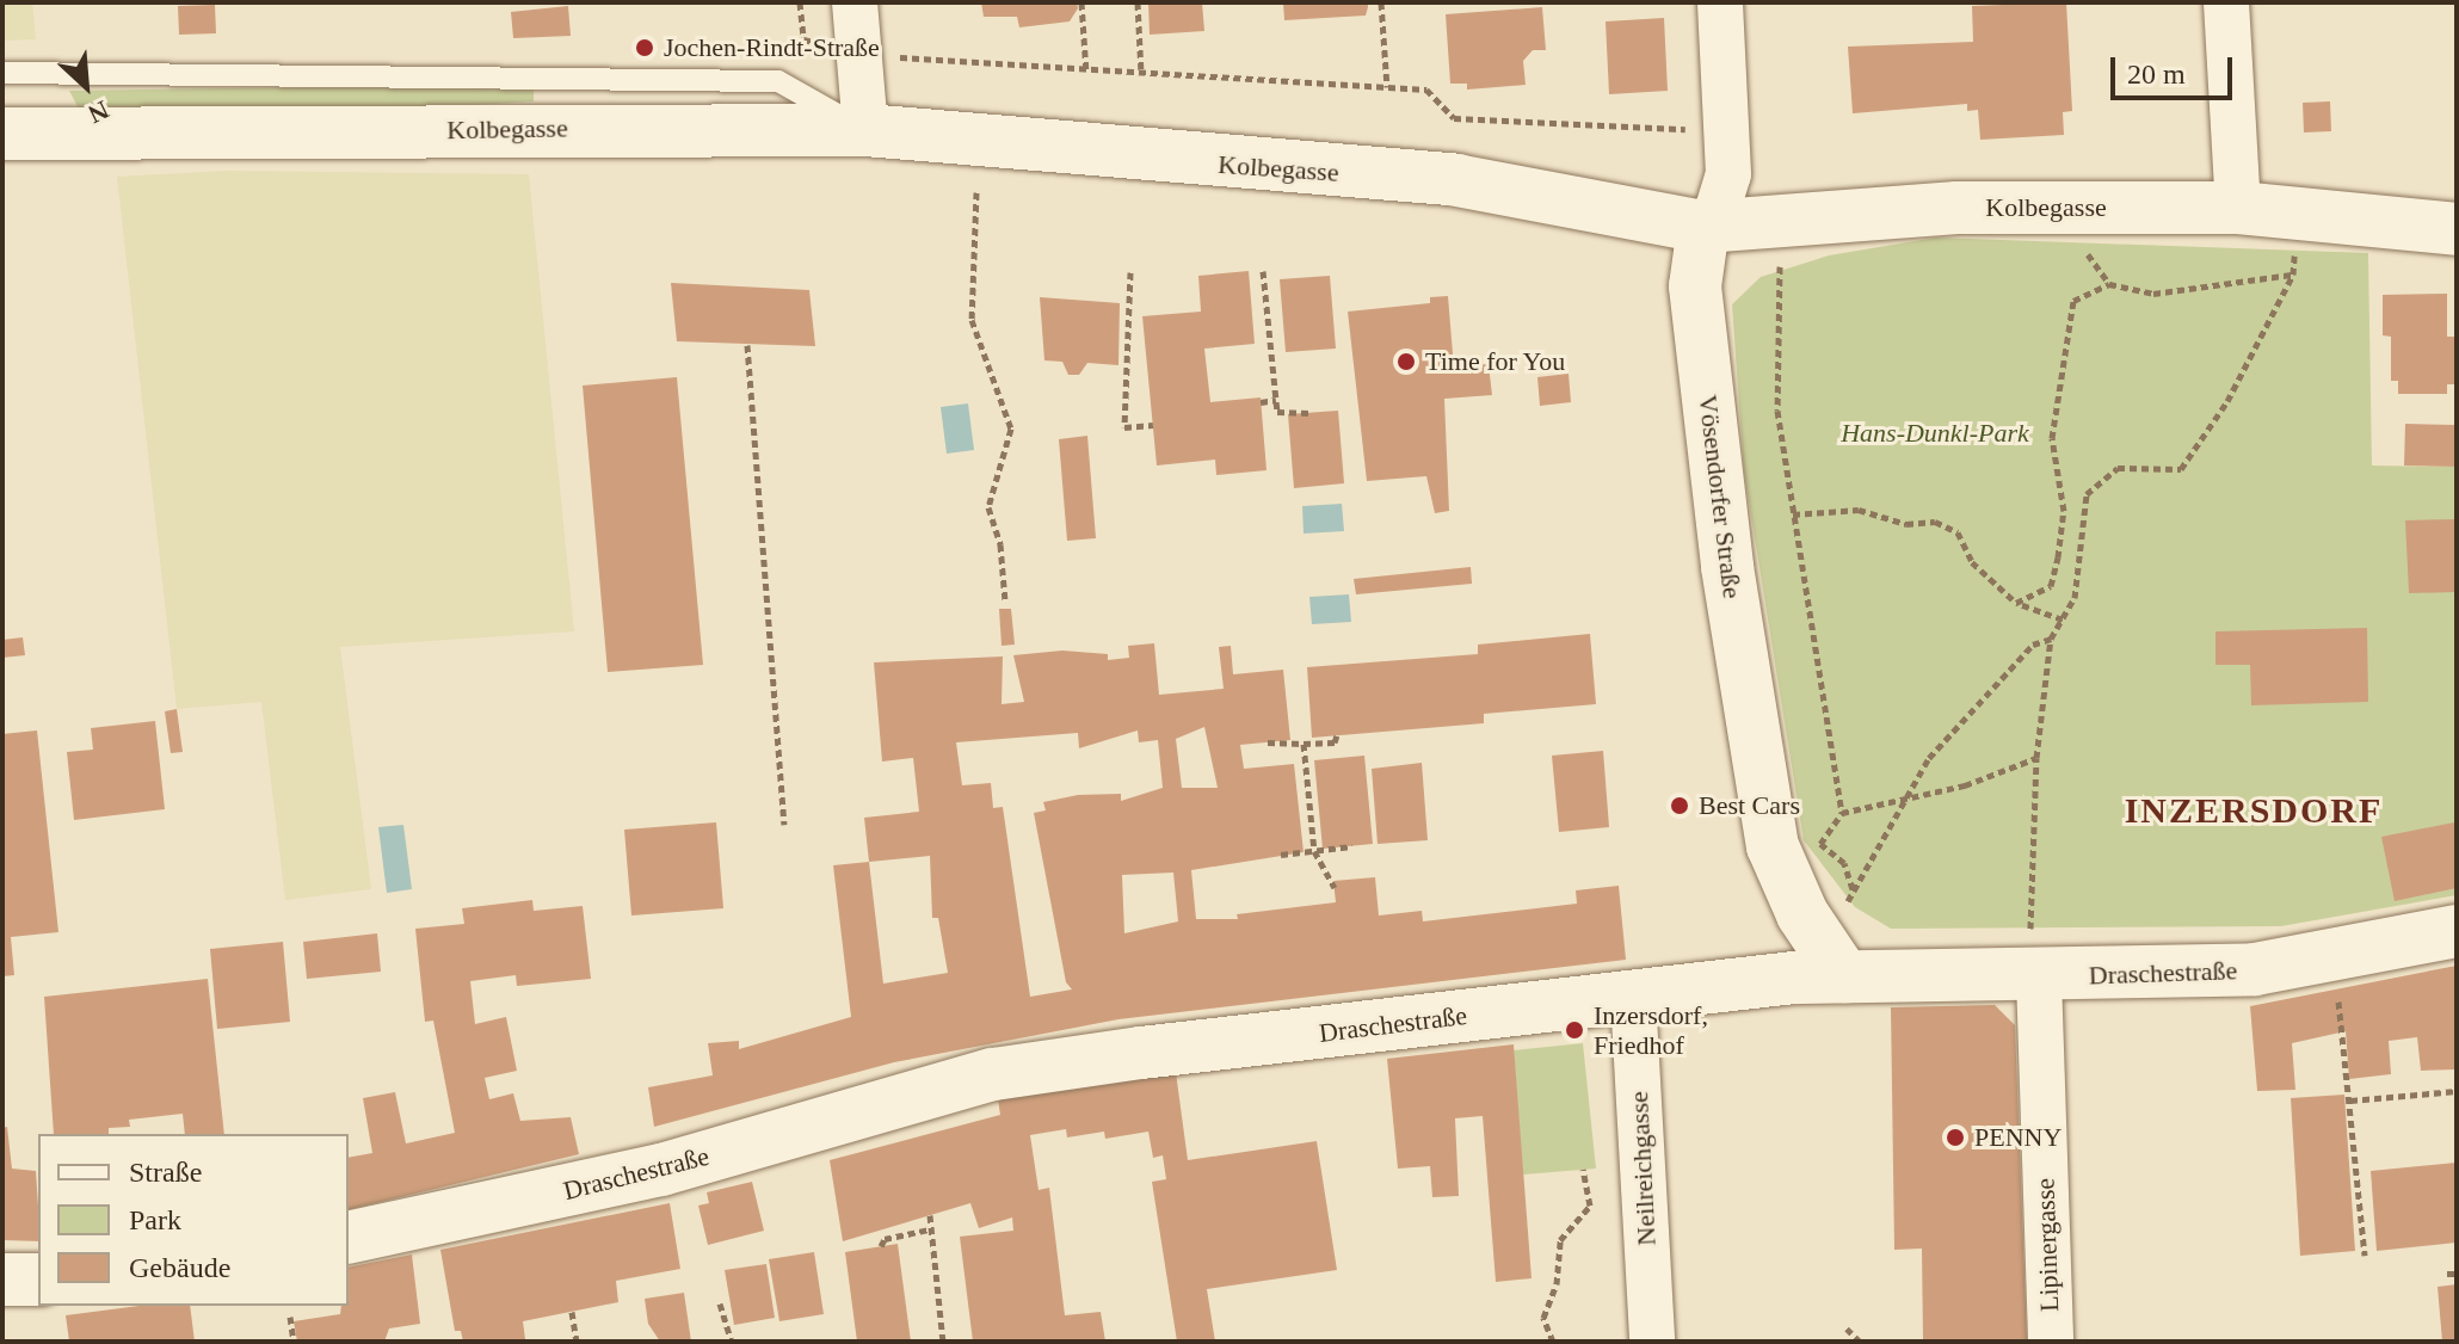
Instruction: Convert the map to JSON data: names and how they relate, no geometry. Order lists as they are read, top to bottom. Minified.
{"streets":{"main road":["Kolbegasse","Vösendorfer Straße","Draschestraße"],"street":["Neilreichgasse","Lipinergasse"]},"crossings":[["Kolbegasse","Vösendorfer Straße"],["Vösendorfer Straße","Draschestraße"],["Draschestraße","Neilreichgasse"],["Draschestraße","Lipinergasse"]],"districts":["INZERSDORF"],"parks":["Hans-Dunkl-Park"],"places":["Jochen-Rindt-Straße","Time for You","Best Cars","Inzersdorf, Friedhof","PENNY"],"legend":["Straße","Park","Gebäude"],"scale_bar":"20 m","north":"bottom right"}
